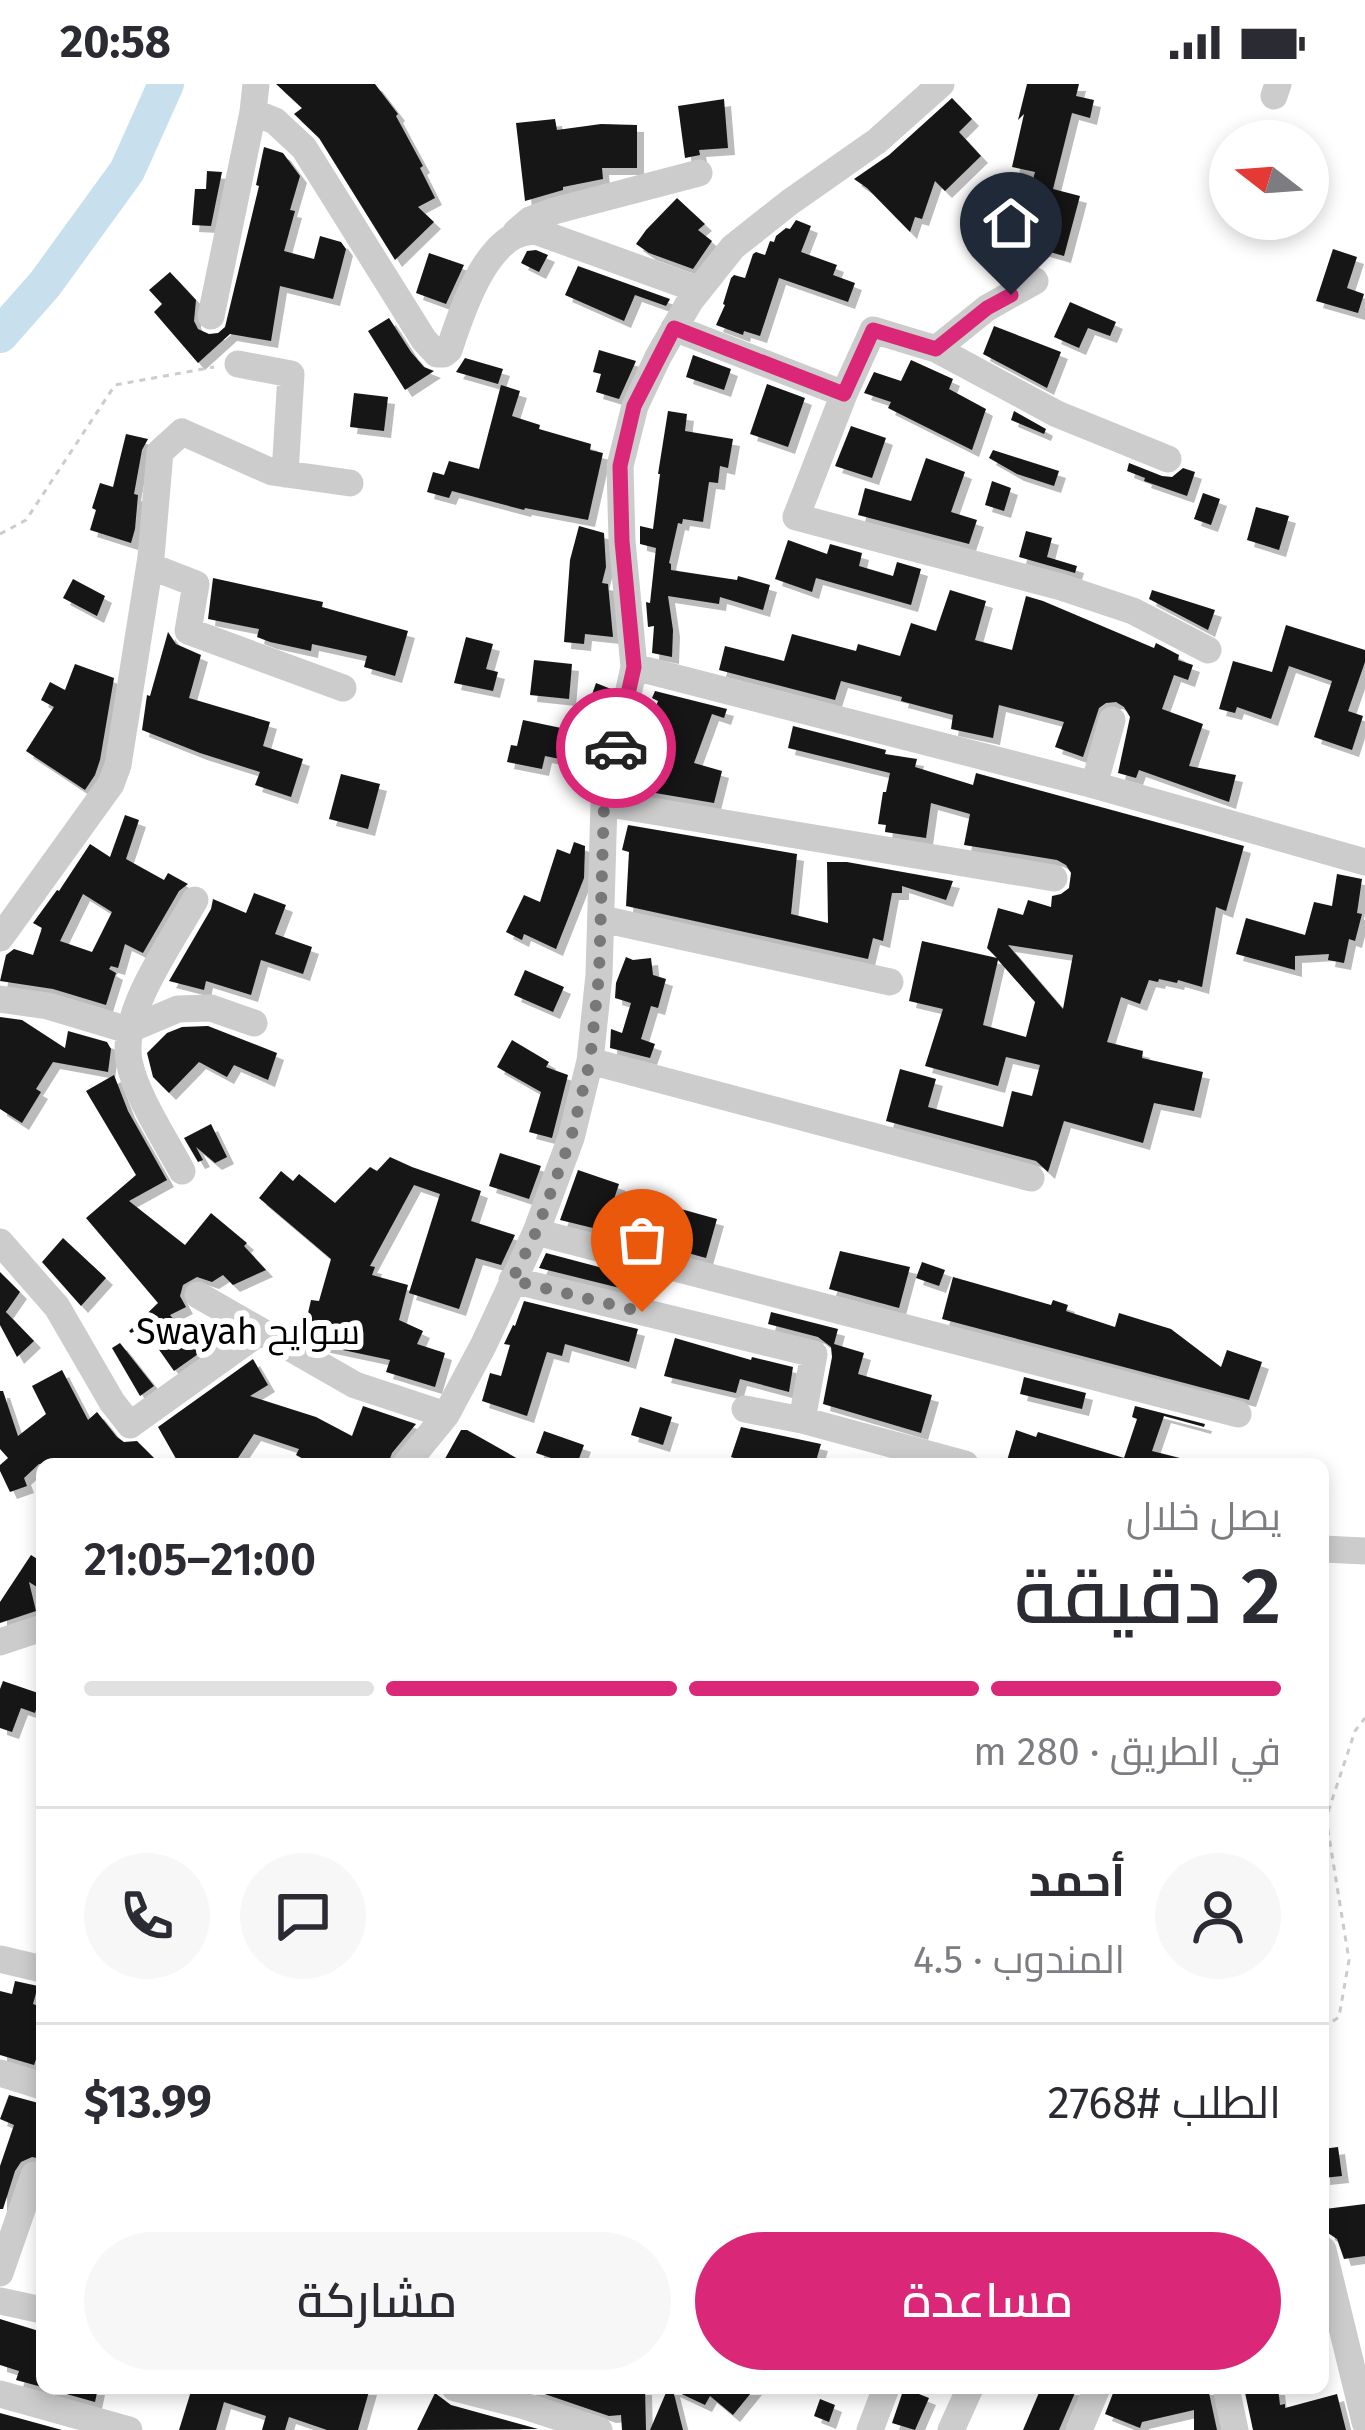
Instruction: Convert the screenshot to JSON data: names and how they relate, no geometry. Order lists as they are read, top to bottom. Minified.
{"districts":["Swayah سوايح"],"north":"left","page":{"status":"20:58","heading":["2 دقيقة","يصل خلال","21:00–21:05"],"panel":["أحمد","المندوب · 4.5","الطلب #2768","$13.99"],"bar":"في الطريق · 280 m","buttons":["مساعدة","مشاركة"]}}
